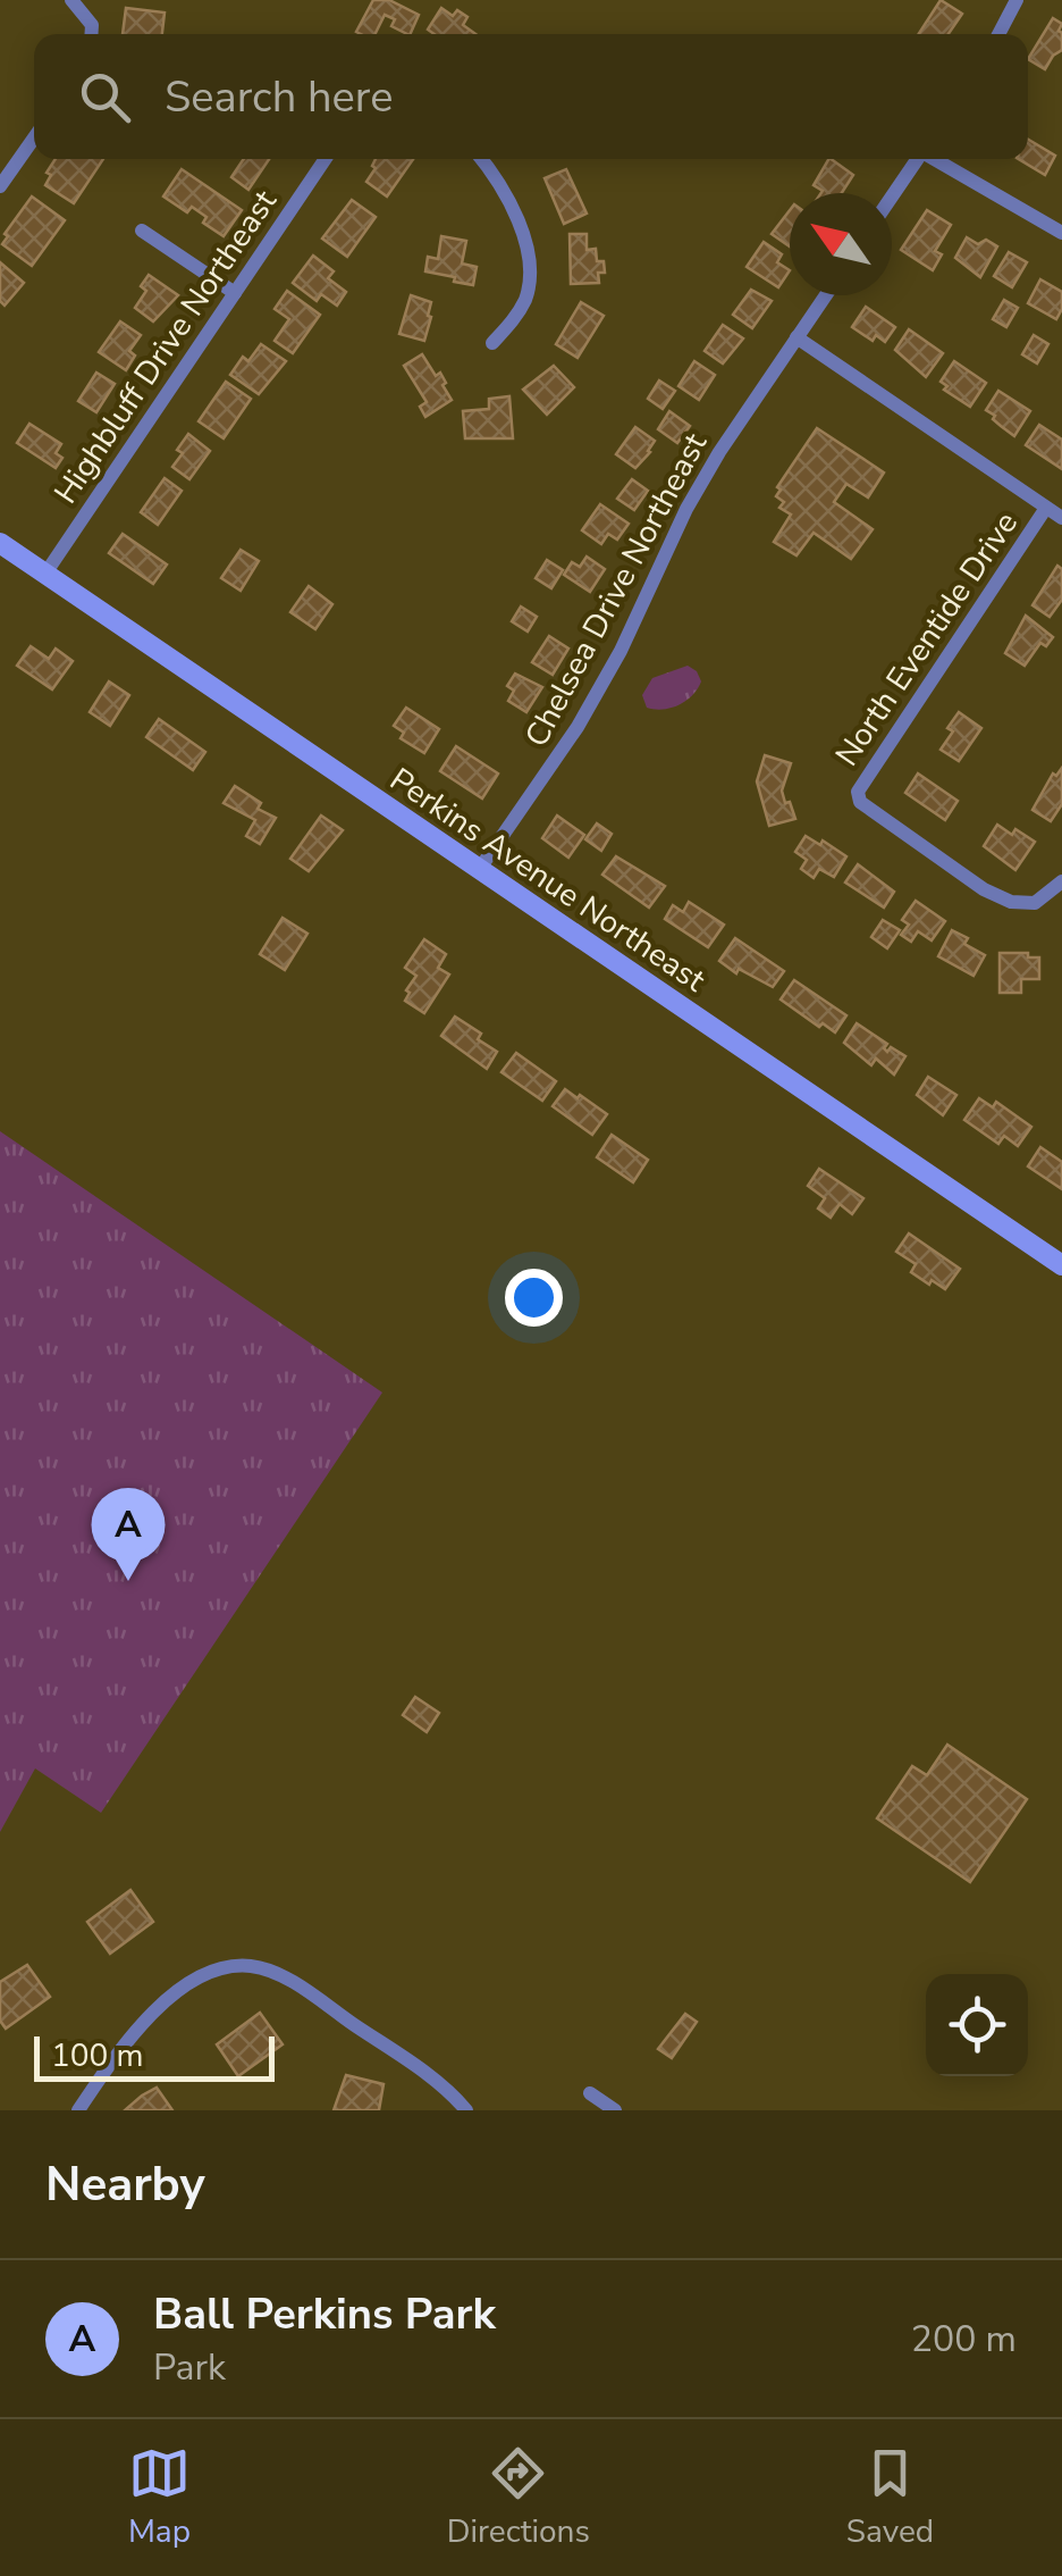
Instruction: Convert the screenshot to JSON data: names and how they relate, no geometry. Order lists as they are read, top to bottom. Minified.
{"streets":{"street":["Highbluff Drive Northeast","Chelsea Drive Northeast","North Eventide Drive","Perkins Avenue Northeast"]},"crossings":[["Highbluff Drive Northeast","Perkins Avenue Northeast"],["Chelsea Drive Northeast","Perkins Avenue Northeast"]],"scale_bar":"100 m","north":"top left","page":{"search":"Search here","pins":"A","scale":"100 m","heading":"Nearby","list":[{"mark":"A","name":"Ball Perkins Park","note":"Park","value":"200 m"}],"nav":["Map","Directions","Saved"]}}
